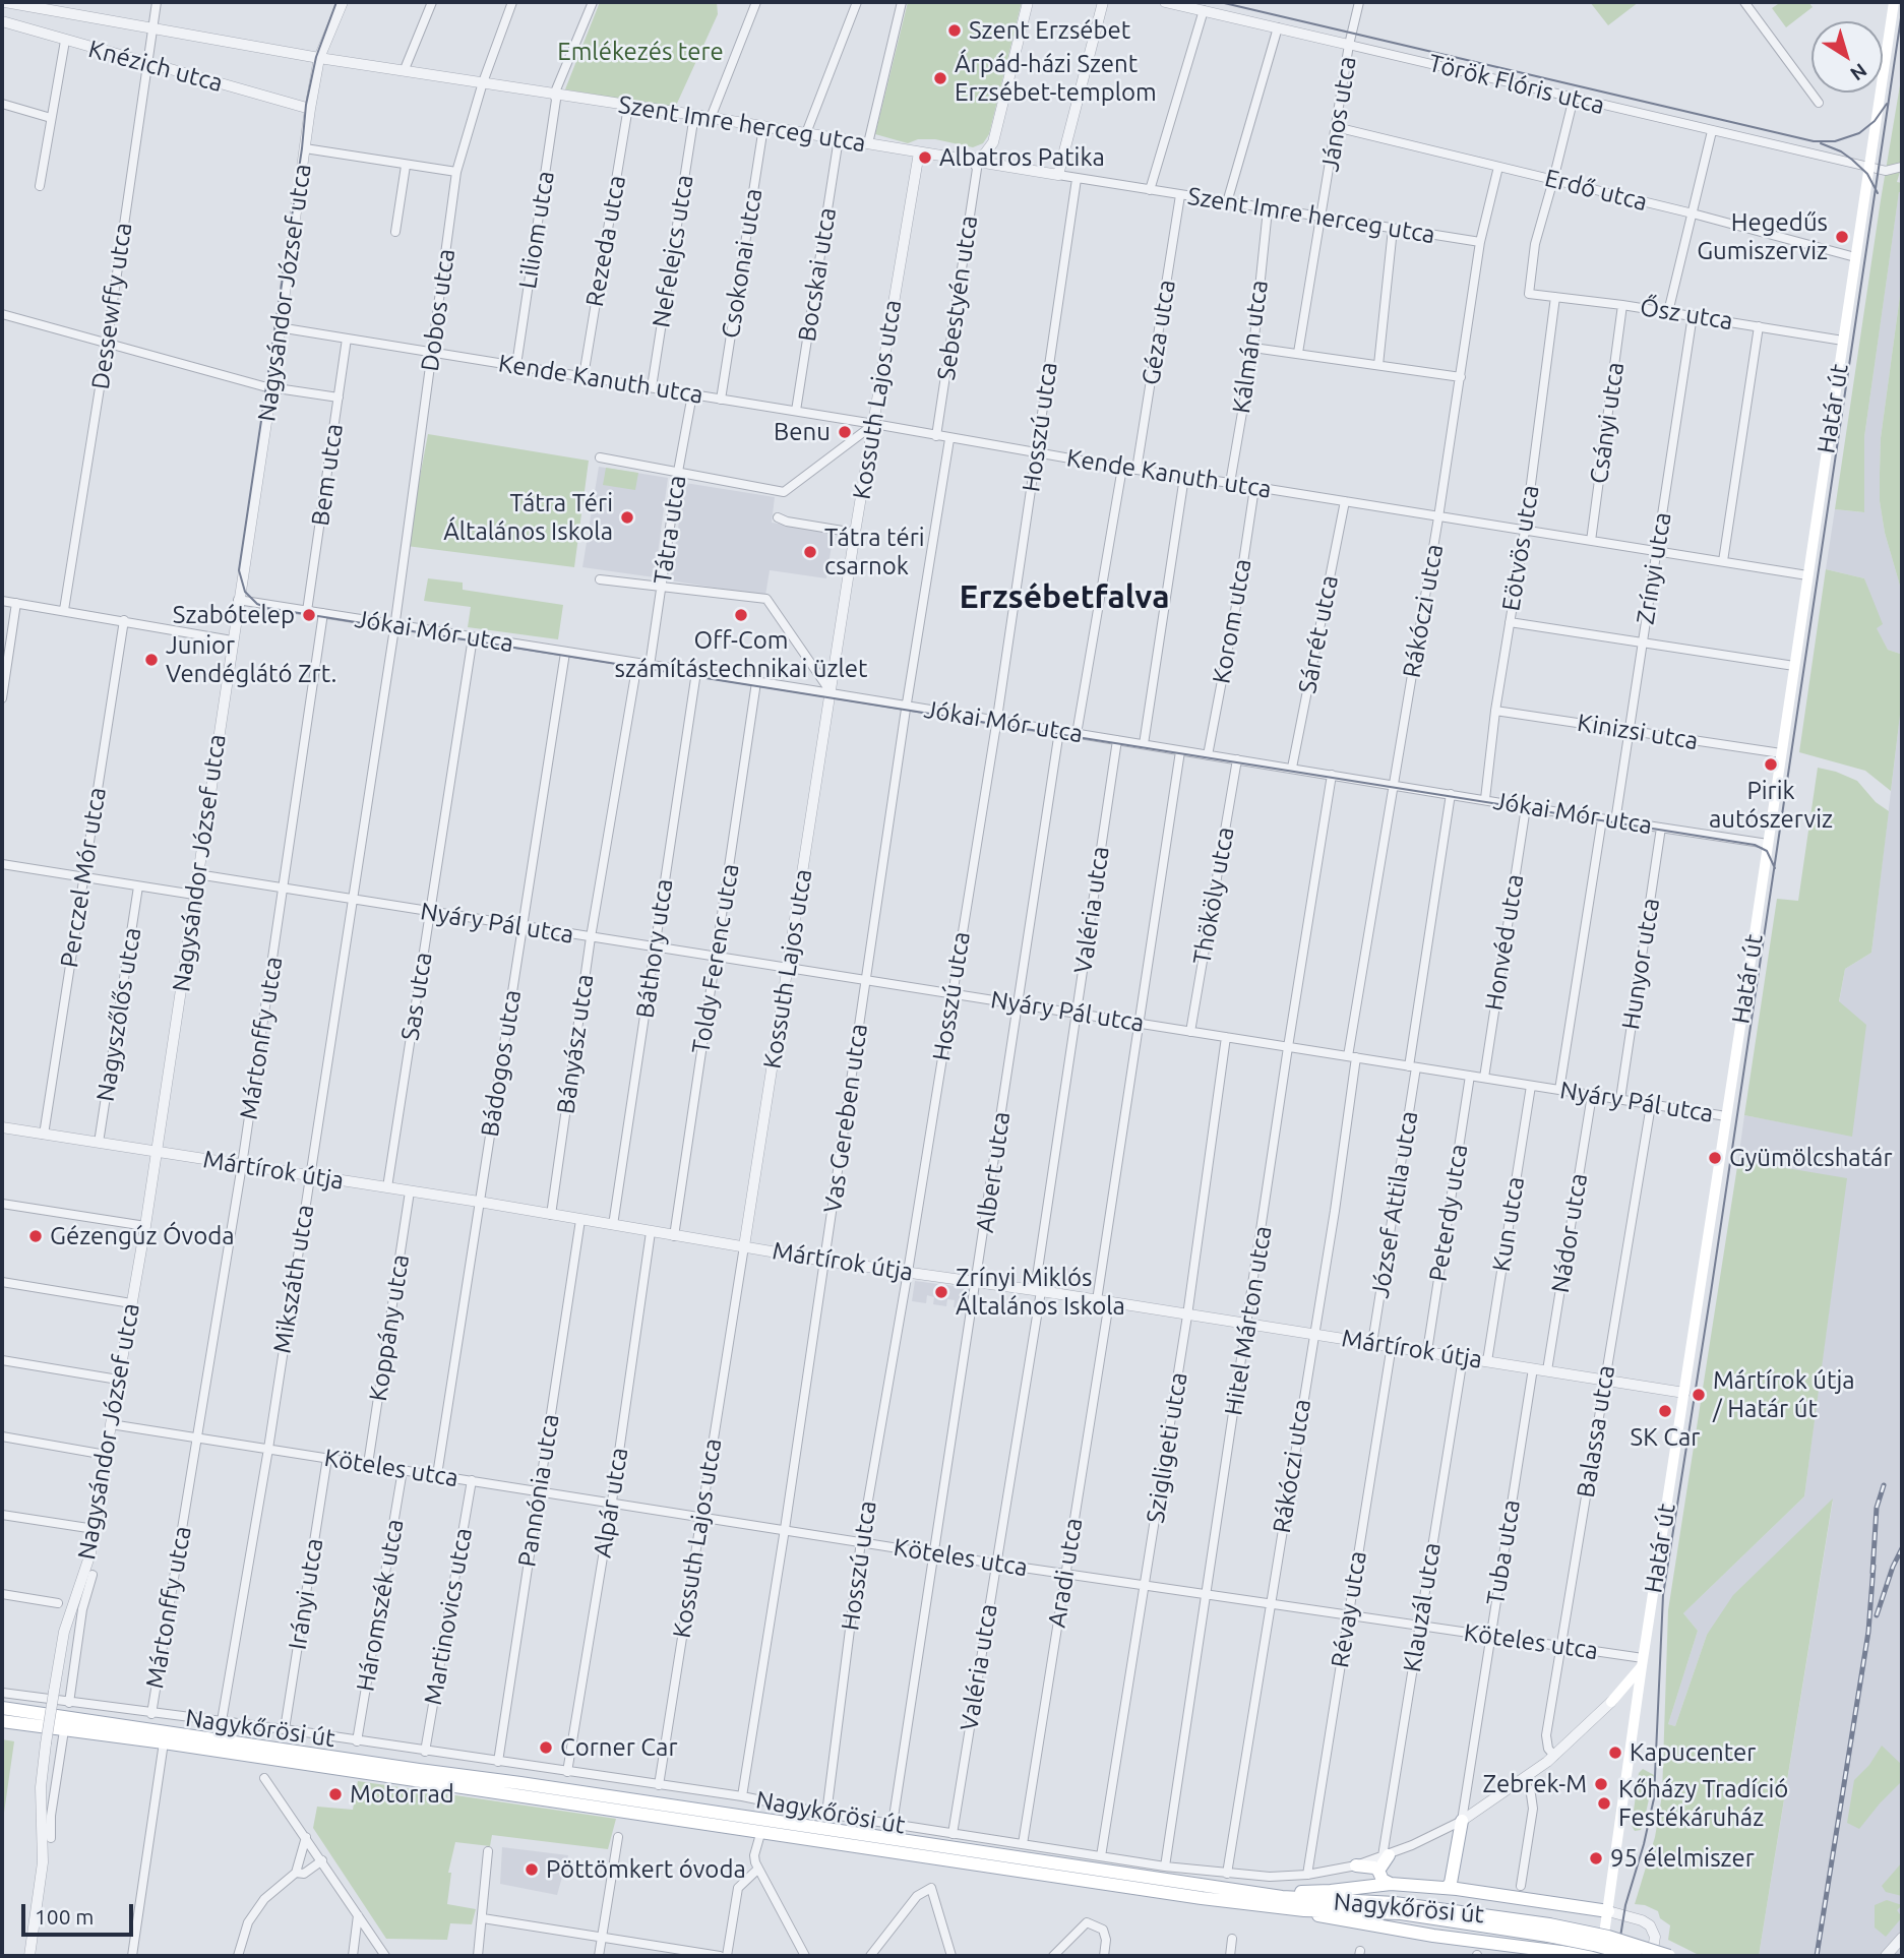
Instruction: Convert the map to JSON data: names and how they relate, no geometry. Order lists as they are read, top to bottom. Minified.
{"streets":{"main road":["Határ út","Nagykőrösi út"],"street":["Knézich utca","Török Flóris utca","János utca","Szent Imre herceg utca","Erdő utca","Liliom utca","Rezeda utca","Nefelejcs utca","Csokonai utca","Bocskai utca","Nagysándor József utca","Sebestyén utca","Dessewffy utca","Dobos utca","Ősz utca","Géza utca","Kálmán utca","Kende Kanuth utca","Kossuth Lajos utca","Csányi utca","Hosszú utca","Bem utca","Tátra utca","Eötvös utca","Zrínyi utca","Rákóczi utca","Korom utca","Jókai Mór utca","Sárrét utca","Kinizsi utca","Perczel Mór utca","Thököly utca","Valéria utca","Nyáry Pál utca","Honvéd utca","Báthory utca","Toldy Ferenc utca","Hunyor utca","Sas utca","Nagyszőlős utca","Mártonffy utca","Bányász utca","Bádogos utca","Vas Gereben utca","Mártírok útja","Albert utca","József Attila utca","Peterdy utca","Kun utca","Nádor utca","Mikszáth utca","Hitel Márton utca","Koppány utca","Balassa utca","Szigligeti utca","Köteles utca","Pannónia utca","Alpár utca","Tuba utca","Aradi utca","Irányi utca","Háromszék utca","Klauzál utca","Révay utca","Martinovics utca"]},"crossings":[["Knézich utca","Nagysándor József utca"],["Knézich utca","Dessewffy utca"],["Török Flóris utca","János utca"],["Török Flóris utca","Határ út"],["János utca","Szent Imre herceg utca"],["János utca","Erdő utca"],["Szent Imre herceg utca","Liliom utca"],["Szent Imre herceg utca","Rezeda utca"],["Szent Imre herceg utca","Nefelejcs utca"],["Szent Imre herceg utca","Csokonai utca"],["Szent Imre herceg utca","Bocskai utca"],["Szent Imre herceg utca","Nagysándor József utca"],["Szent Imre herceg utca","Sebestyén utca"],["Szent Imre herceg utca","Dessewffy utca"],["Szent Imre herceg utca","Dobos utca"],["Szent Imre herceg utca","Géza utca"],["Szent Imre herceg utca","Kálmán utca"],["Szent Imre herceg utca","Kossuth Lajos utca"],["Szent Imre herceg utca","Hosszú utca"],["Szent Imre herceg utca","Rákóczi utca"],["Erdő utca","Ősz utca"],["Erdő utca","Határ út"],["Erdő utca","Rákóczi utca"],["Liliom utca","Kende Kanuth utca"],["Rezeda utca","Kende Kanuth utca"],["Nefelejcs utca","Kende Kanuth utca"],["Csokonai utca","Kende Kanuth utca"],["Bocskai utca","Kende Kanuth utca"],["Nagysándor József utca","Kende Kanuth utca"],["Nagysándor József utca","Jókai Mór utca"],["Nagysándor József utca","Nyáry Pál utca"],["Nagysándor József utca","Mártírok útja"],["Nagysándor József utca","Köteles utca"],["Nagysándor József utca","Nagykőrösi út"],["Sebestyén utca","Kende Kanuth utca"],["Dobos utca","Kende Kanuth utca"],["Dobos utca","Jókai Mór utca"],["Dobos utca","Mikszáth utca"],["Ősz utca","Határ út"],["Ősz utca","Csányi utca"],["Ősz utca","Eötvös utca"],["Ősz utca","Zrínyi utca"],["Géza utca","Kende Kanuth utca"],["Kálmán utca","Kende Kanuth utca"],["Kende Kanuth utca","Kossuth Lajos utca"],["Kende Kanuth utca","Határ út"],["Kende Kanuth utca","Csányi utca"],["Kende Kanuth utca","Hosszú utca"],["Kende Kanuth utca","Bem utca"],["Kende Kanuth utca","Tátra utca"],["Kende Kanuth utca","Eötvös utca"],["Kende Kanuth utca","Zrínyi utca"],["Kende Kanuth utca","Rákóczi utca"],["Kende Kanuth utca","Korom utca"],["Kende Kanuth utca","Sárrét utca"],["Kende Kanuth utca","Vas Gereben utca"],["Kossuth Lajos utca","Jókai Mór utca"],["Kossuth Lajos utca","Nyáry Pál utca"],["Kossuth Lajos utca","Mártírok útja"],["Kossuth Lajos utca","Köteles utca"],["Kossuth Lajos utca","Nagykőrösi út"],["Határ út","Jókai Mór utca"],["Határ út","Kinizsi utca"],["Határ út","Nyáry Pál utca"],["Határ út","Mártírok útja"],["Határ út","Köteles utca"],["Hosszú utca","Jókai Mór utca"],["Hosszú utca","Nyáry Pál utca"],["Hosszú utca","Mártírok útja"],["Hosszú utca","Köteles utca"],["Hosszú utca","Nagykőrösi út"],["Bem utca","Jókai Mór utca"],["Tátra utca","Jókai Mór utca"],["Eötvös utca","Jókai Mór utca"],["Eötvös utca","Kinizsi utca"],["Zrínyi utca","Jókai Mór utca"],["Zrínyi utca","Kinizsi utca"],["Rákóczi utca","Jókai Mór utca"],["Rákóczi utca","Nyáry Pál utca"],["Rákóczi utca","Mártírok útja"],["Rákóczi utca","Köteles utca"],["Rákóczi utca","Nagykőrösi út"],["Korom utca","Jókai Mór utca"],["Jókai Mór utca","Sárrét utca"],["Jókai Mór utca","Thököly utca"],["Jókai Mór utca","Valéria utca"],["Jókai Mór utca","Honvéd utca"],["Jókai Mór utca","Báthory utca"],["Jókai Mór utca","Toldy Ferenc utca"],["Jókai Mór utca","Hunyor utca"],["Jókai Mór utca","Sas utca"],["Jókai Mór utca","Mártonffy utca"],["Jókai Mór utca","Bányász utca"],["Jókai Mór utca","Bádogos utca"],["Jókai Mór utca","Vas Gereben utca"],["Jókai Mór utca","Albert utca"],["Jókai Mór utca","József Attila utca"],["Jókai Mór utca","Mikszáth utca"],["Jókai Mór utca","Hitel Márton utca"],["Perczel Mór utca","Mártírok útja"],["Thököly utca","Nyáry Pál utca"],["Valéria utca","Nyáry Pál utca"],["Valéria utca","Mártírok útja"],["Valéria utca","Köteles utca"],["Valéria utca","Nagykőrösi út"],["Nyáry Pál utca","Honvéd utca"],["Nyáry Pál utca","Báthory utca"],["Nyáry Pál utca","Toldy Ferenc utca"],["Nyáry Pál utca","Hunyor utca"],["Nyáry Pál utca","Sas utca"],["Nyáry Pál utca","Mártonffy utca"],["Nyáry Pál utca","Bányász utca"],["Nyáry Pál utca","Bádogos utca"],["Nyáry Pál utca","Vas Gereben utca"],["Nyáry Pál utca","Albert utca"],["Nyáry Pál utca","József Attila utca"],["Nyáry Pál utca","Peterdy utca"],["Nyáry Pál utca","Kun utca"],["Nyáry Pál utca","Nádor utca"],["Nyáry Pál utca","Mikszáth utca"],["Nyáry Pál utca","Hitel Márton utca"],["Nyáry Pál utca","Balassa utca"],["Nyáry Pál utca","Szigligeti utca"],["Báthory utca","Mártírok útja"],["Toldy Ferenc utca","Mártírok útja"],["Sas utca","Mártírok útja"],["Nagyszőlős utca","Mártírok útja"],["Mártonffy utca","Mártírok útja"],["Mártonffy utca","Köteles utca"],["Mártonffy utca","Nagykőrösi út"],["Bányász utca","Mártírok útja"],["Bádogos utca","Mártírok útja"],["Bádogos utca","Köteles utca"],["Vas Gereben utca","Mártírok útja"],["Vas Gereben utca","Köteles utca"],["Vas Gereben utca","Nagykőrösi út"],["Mártírok útja","Albert utca"],["Mártírok útja","József Attila utca"],["Mártírok útja","Peterdy utca"],["Mártírok útja","Kun utca"],["Mártírok útja","Nádor utca"],["Mártírok útja","Mikszáth utca"],["Mártírok útja","Hitel Márton utca"],["Mártírok útja","Koppány utca"],["Mártírok útja","Balassa utca"],["Mártírok útja","Szigligeti utca"],["Mártírok útja","Pannónia utca"],["Mártírok útja","Alpár utca"],["Mártírok útja","Tuba utca"],["Mártírok útja","Aradi utca"],["Mártírok útja","Klauzál utca"],["Mártírok útja","Révay utca"],["Albert utca","Köteles utca"],["Albert utca","Nagykőrösi út"],["Mikszáth utca","Köteles utca"],["Mikszáth utca","Nagykőrösi út"],["Hitel Márton utca","Köteles utca"],["Hitel Márton utca","Nagykőrösi út"],["Koppány utca","Köteles utca"],["Balassa utca","Köteles utca"],["Balassa utca","Nagykőrösi út"],["Szigligeti utca","Köteles utca"],["Szigligeti utca","Nagykőrösi út"],["Köteles utca","Pannónia utca"],["Köteles utca","Alpár utca"],["Köteles utca","Tuba utca"],["Köteles utca","Aradi utca"],["Köteles utca","Irányi utca"],["Köteles utca","Háromszék utca"],["Köteles utca","Klauzál utca"],["Köteles utca","Révay utca"],["Köteles utca","Martinovics utca"],["Pannónia utca","Nagykőrösi út"],["Alpár utca","Nagykőrösi út"],["Tuba utca","Nagykőrösi út"],["Aradi utca","Nagykőrösi út"],["Irányi utca","Nagykőrösi út"],["Háromszék utca","Nagykőrösi út"],["Klauzál utca","Nagykőrösi út"],["Révay utca","Nagykőrösi út"],["Martinovics utca","Nagykőrösi út"]],"districts":["Erzsébetfalva"],"parks":["Emlékezés tere"],"places":["Szent Erzsébet","Árpád-házi Szent Erzsébet-templom","Albatros Patika","Hegedűs Gumiszerviz","Benu","Tátra Téri Általános Iskola","Tátra téri csarnok","Szabótelep","Off-Com számítástechnikai üzlet","Junior Vendéglátó Zrt.","Pirik autószerviz","Gyümölcshatár","Gézengúz Óvoda","Zrínyi Miklós Általános Iskola","Mártírok útja / Határ út","SK Car","Corner Car","Kapucenter","Zebrek-M","Motorrad","Kőházy Tradíció Festékáruház","95 élelmiszer","Pöttömkert óvoda"],"scale_bar":"100 m","north":"bottom right"}
